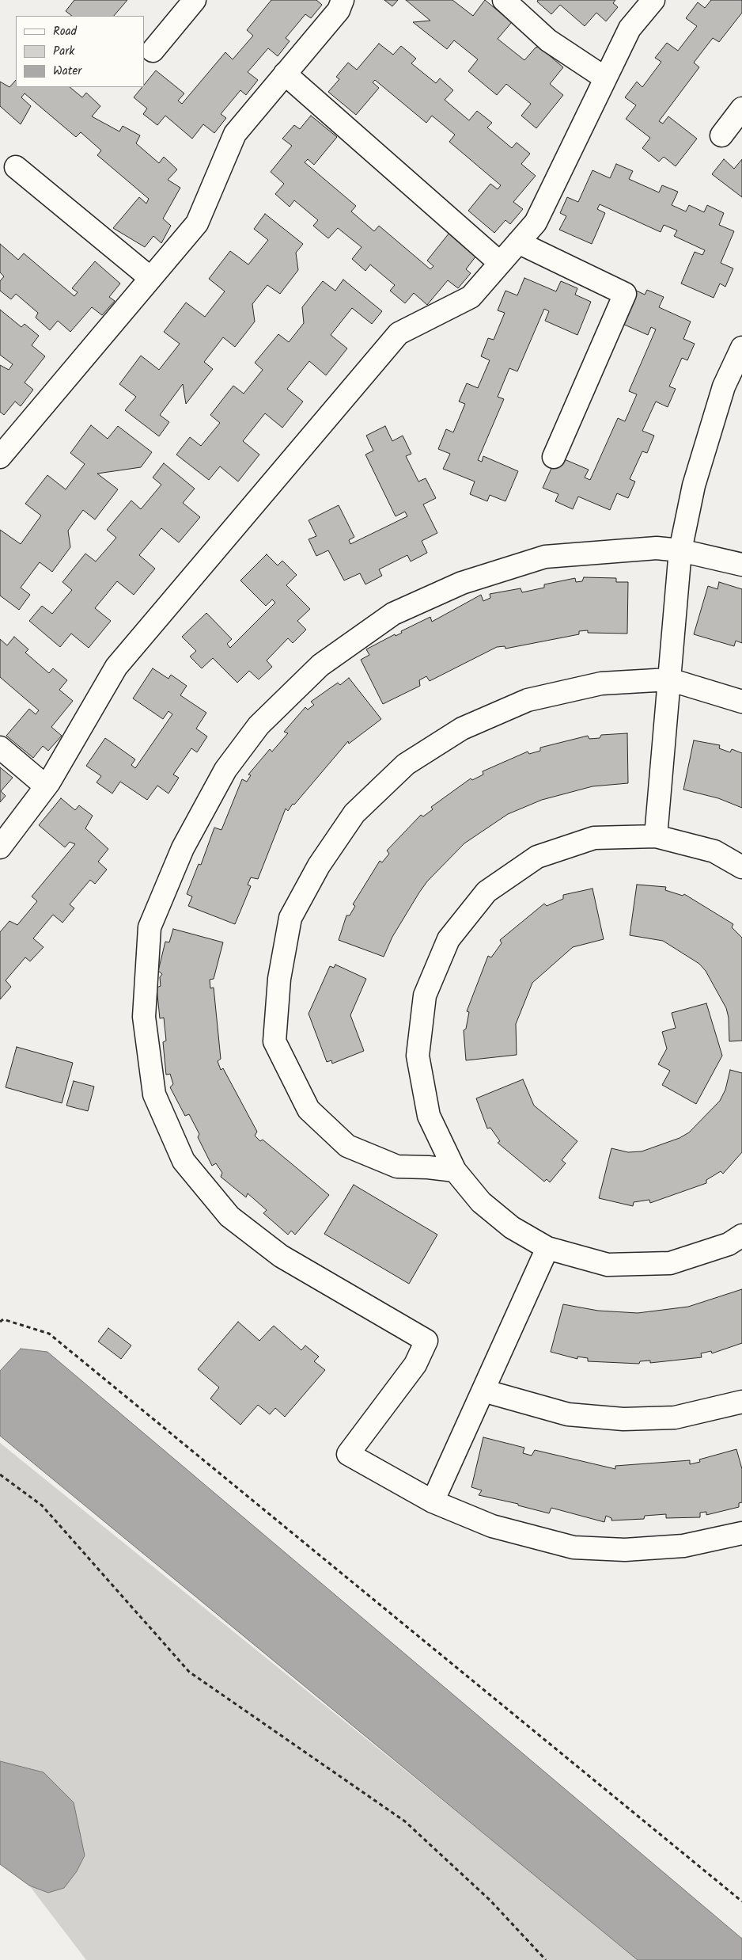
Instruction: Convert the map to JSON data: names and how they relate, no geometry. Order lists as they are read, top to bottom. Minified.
{"legend":["Road","Park","Water"]}
